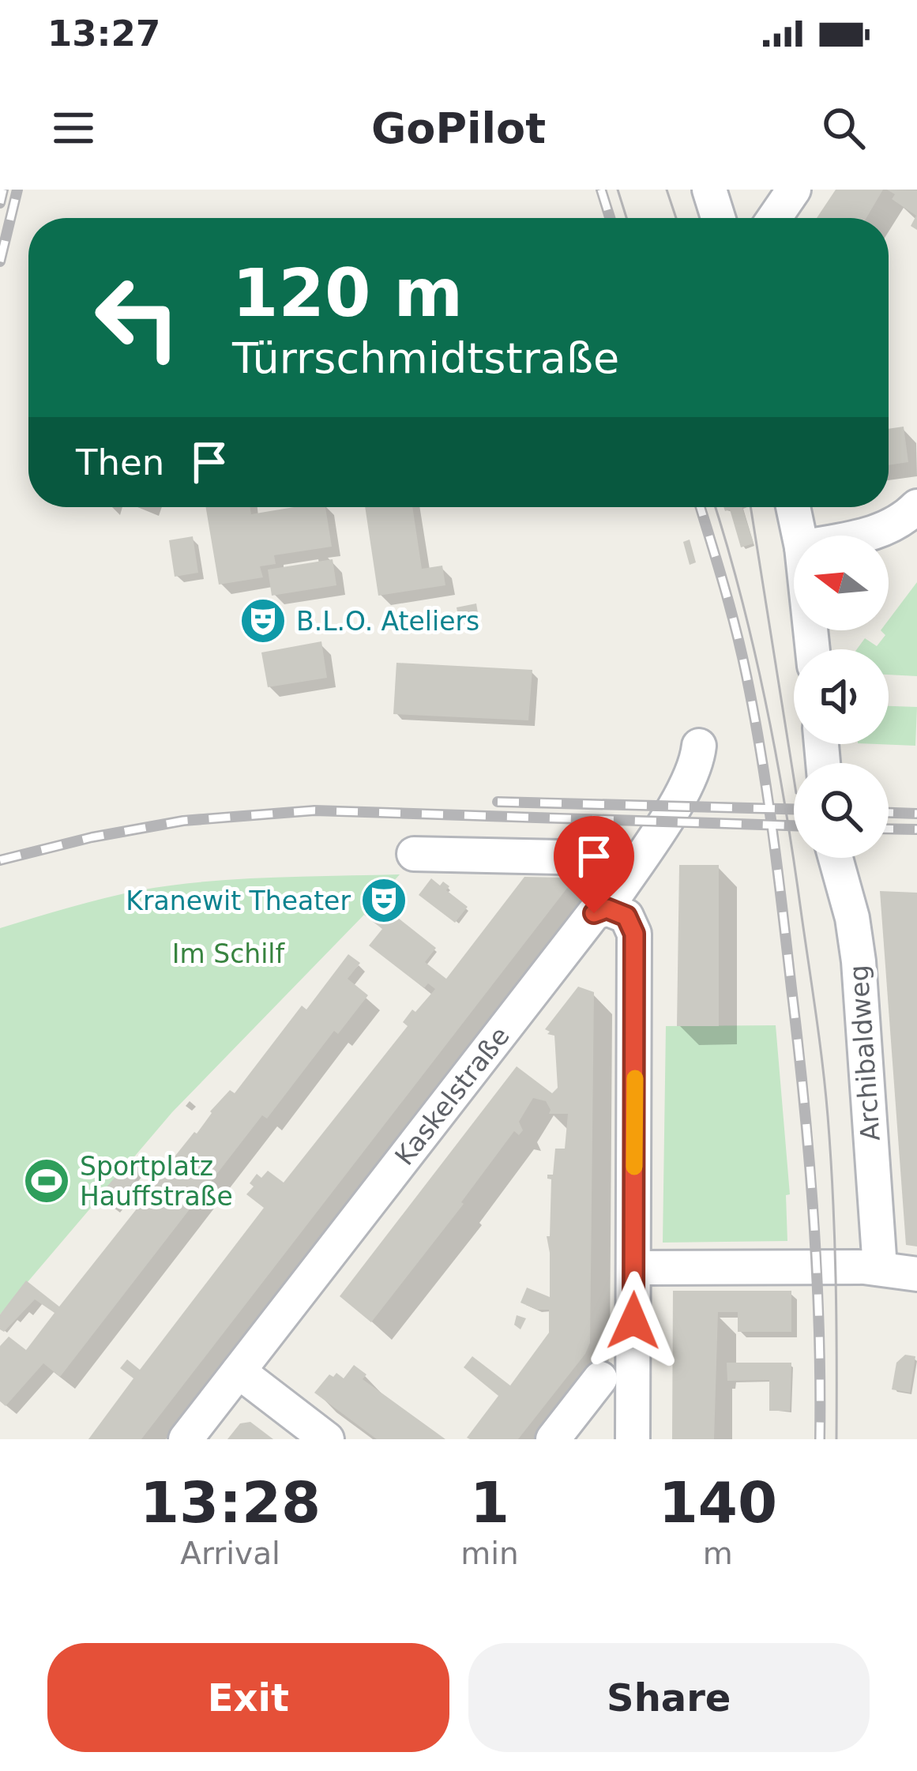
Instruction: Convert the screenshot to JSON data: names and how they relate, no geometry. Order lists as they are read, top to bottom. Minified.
{"streets":{"street":["Archibaldweg","Kaskelstraße"]},"parks":["Im Schilf"],"places":{"theatre":["B.L.O. Ateliers","Kranewit Theater"],"sports":["Sportplatz Hauffstraße"]},"north":"left","page":{"status":"13:27","header":"GoPilot","turn":["120 m","Türrschmidtstraße"],"then":"Then","eta":["13:28","Arrival","1","min","140","m"],"buttons":["Exit","Share"]}}
